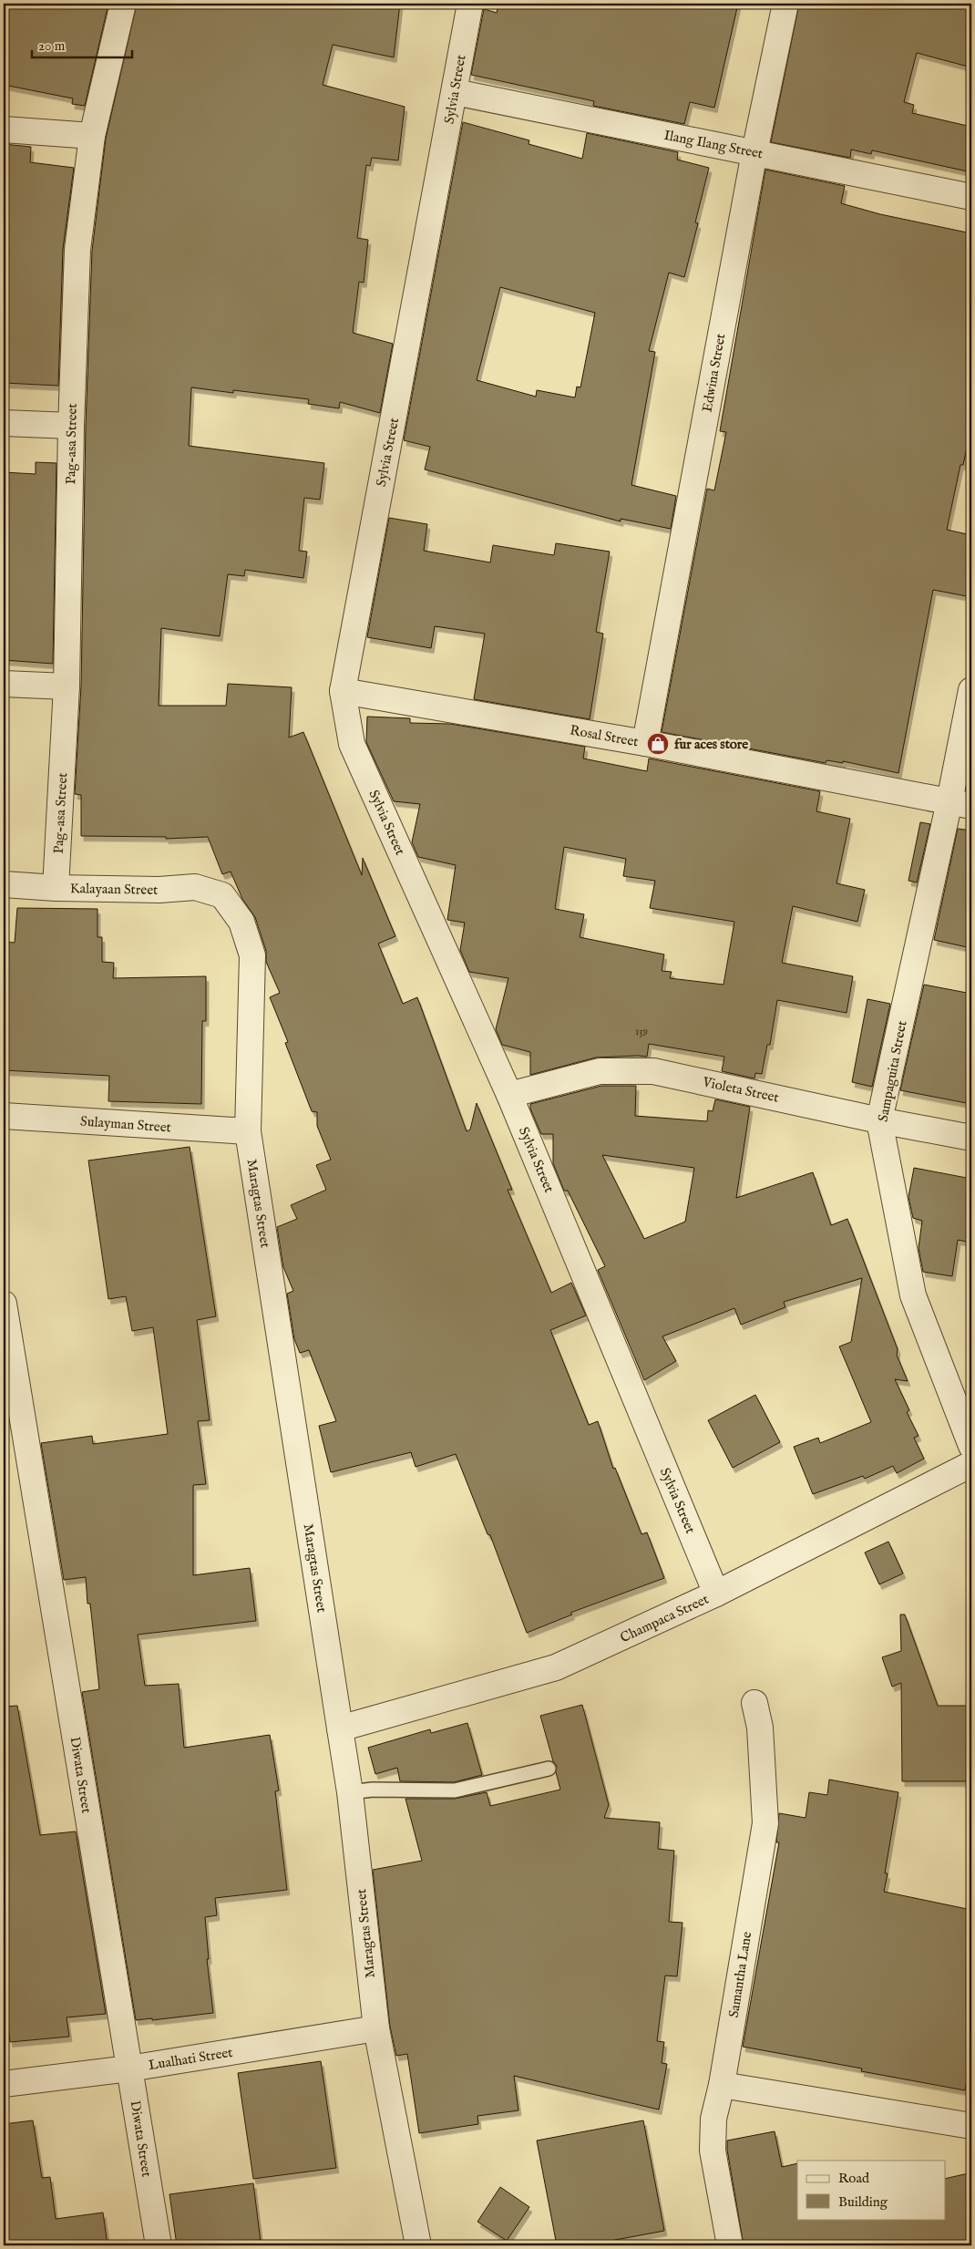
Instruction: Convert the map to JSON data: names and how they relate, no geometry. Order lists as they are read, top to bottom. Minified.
{"streets":{"street":["Sylvia Street","Ilang Ilang Street","Edwina Street","Pag-asa Street","Rosal Street","Kalayaan Street","Sampaguita Street","Violeta Street","Sulayman Street","Maragtas Street","Champaca Street","Diwata Street","Samantha Lane","Lualhati Street"]},"crossings":[["Sylvia Street","Ilang Ilang Street"],["Sylvia Street","Rosal Street"],["Sylvia Street","Violeta Street"],["Sylvia Street","Champaca Street"],["Ilang Ilang Street","Edwina Street"],["Edwina Street","Rosal Street"],["Pag-asa Street","Kalayaan Street"],["Rosal Street","Sampaguita Street"],["Kalayaan Street","Maragtas Street"],["Sampaguita Street","Violeta Street"],["Sulayman Street","Maragtas Street"],["Maragtas Street","Champaca Street"],["Maragtas Street","Lualhati Street"],["Diwata Street","Lualhati Street"]],"places":{"shop":["fur aces store"]},"house_numbers":["159"],"legend":["Road","Building"],"scale_bar":"20 m"}
